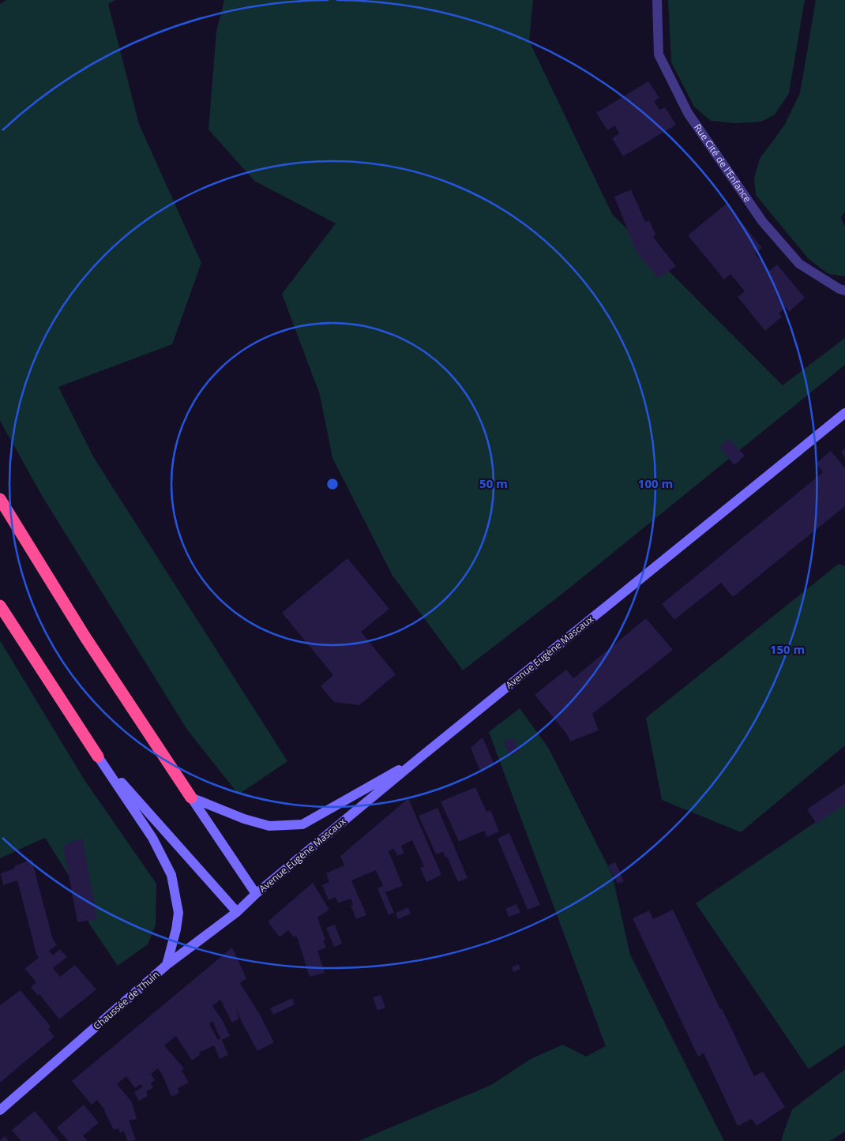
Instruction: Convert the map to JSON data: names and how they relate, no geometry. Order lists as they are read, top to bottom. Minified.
{"streets":{"main road":["Avenue Eugène Mascaux","Chaussée de Thuin"],"street":["Rue Cité de l'Enfance"]},"crossings":[["Avenue Eugène Mascaux","Chaussée de Thuin"]],"rings":["50 m","100 m","150 m"]}
